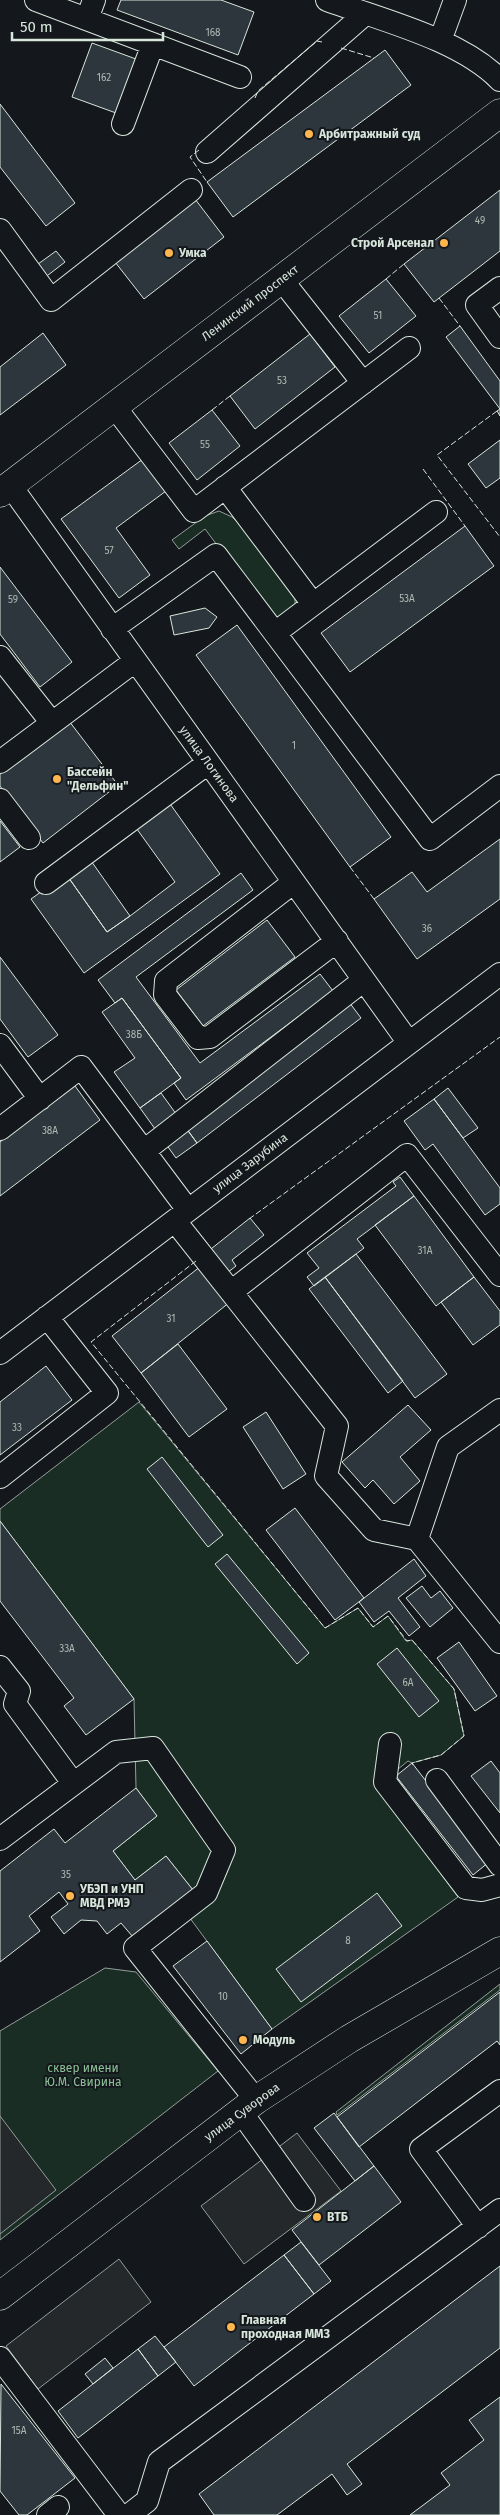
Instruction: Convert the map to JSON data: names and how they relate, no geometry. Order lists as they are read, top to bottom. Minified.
{"streets":{"main road":["Ленинский проспект","улица Суворова"],"street":["улица Логинова","улица Зарубина"]},"crossings":[["Ленинский проспект","улица Логинова"],["улица Логинова","улица Зарубина"]],"parks":["сквер имени Ю.М. Свирина"],"places":["Арбитражный суд","Строй Арсенал","Умка","Бассейн \"Дельфин\"","УБЭП и УНП МВД РМЭ","Модуль","ВТБ","Главная проходная ММЗ"],"house_numbers":["168","162","49","51","53","55","57","53А","59","1","36","38Б","38А","31А","31","33","33А","6А","35","8","10","15А"],"scale_bar":"50 m"}
